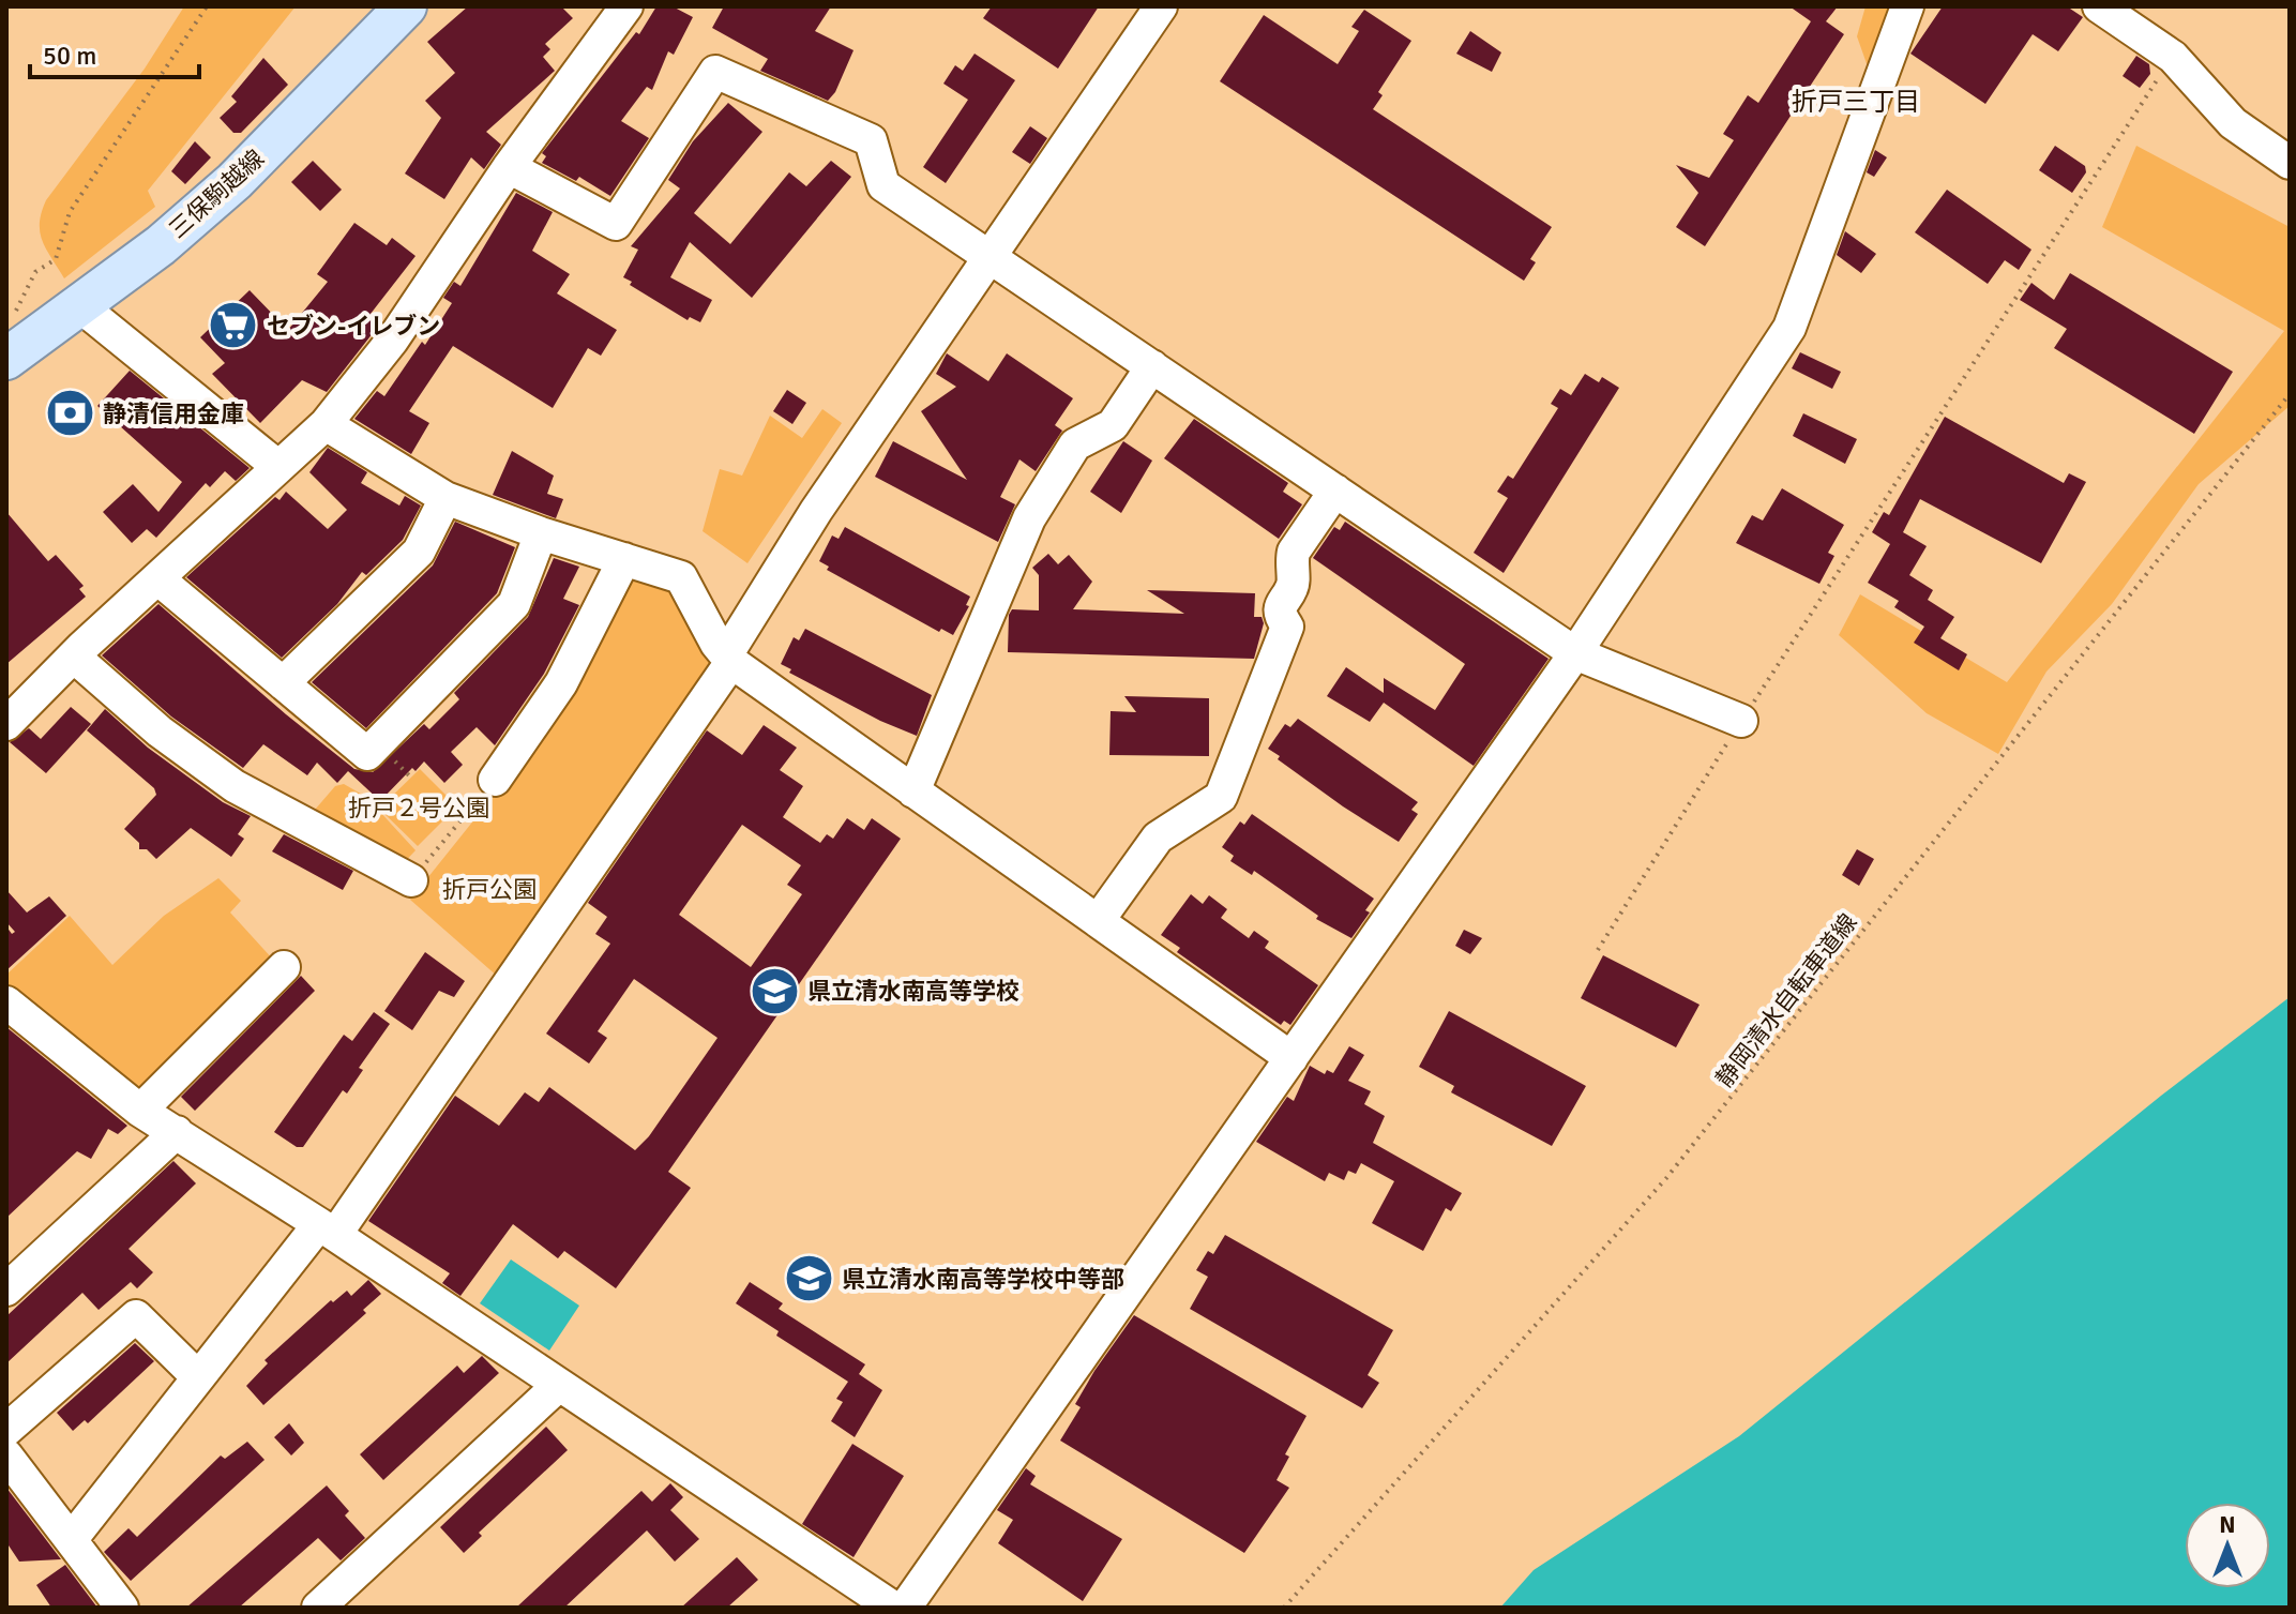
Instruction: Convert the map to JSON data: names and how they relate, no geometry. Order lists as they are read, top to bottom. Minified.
{"streets":{"main road":["三保駒越線"],"path":["静岡清水自転車道線"]},"districts":["折戸三丁目"],"parks":["折戸２号公園","折戸公園"],"places":{"supermarket":["セブン-イレブン"],"bank":["静清信用金庫"],"school or university":["県立清水南高等学校","県立清水南高等学校中等部"]},"scale_bar":"50 m","north":"top"}
